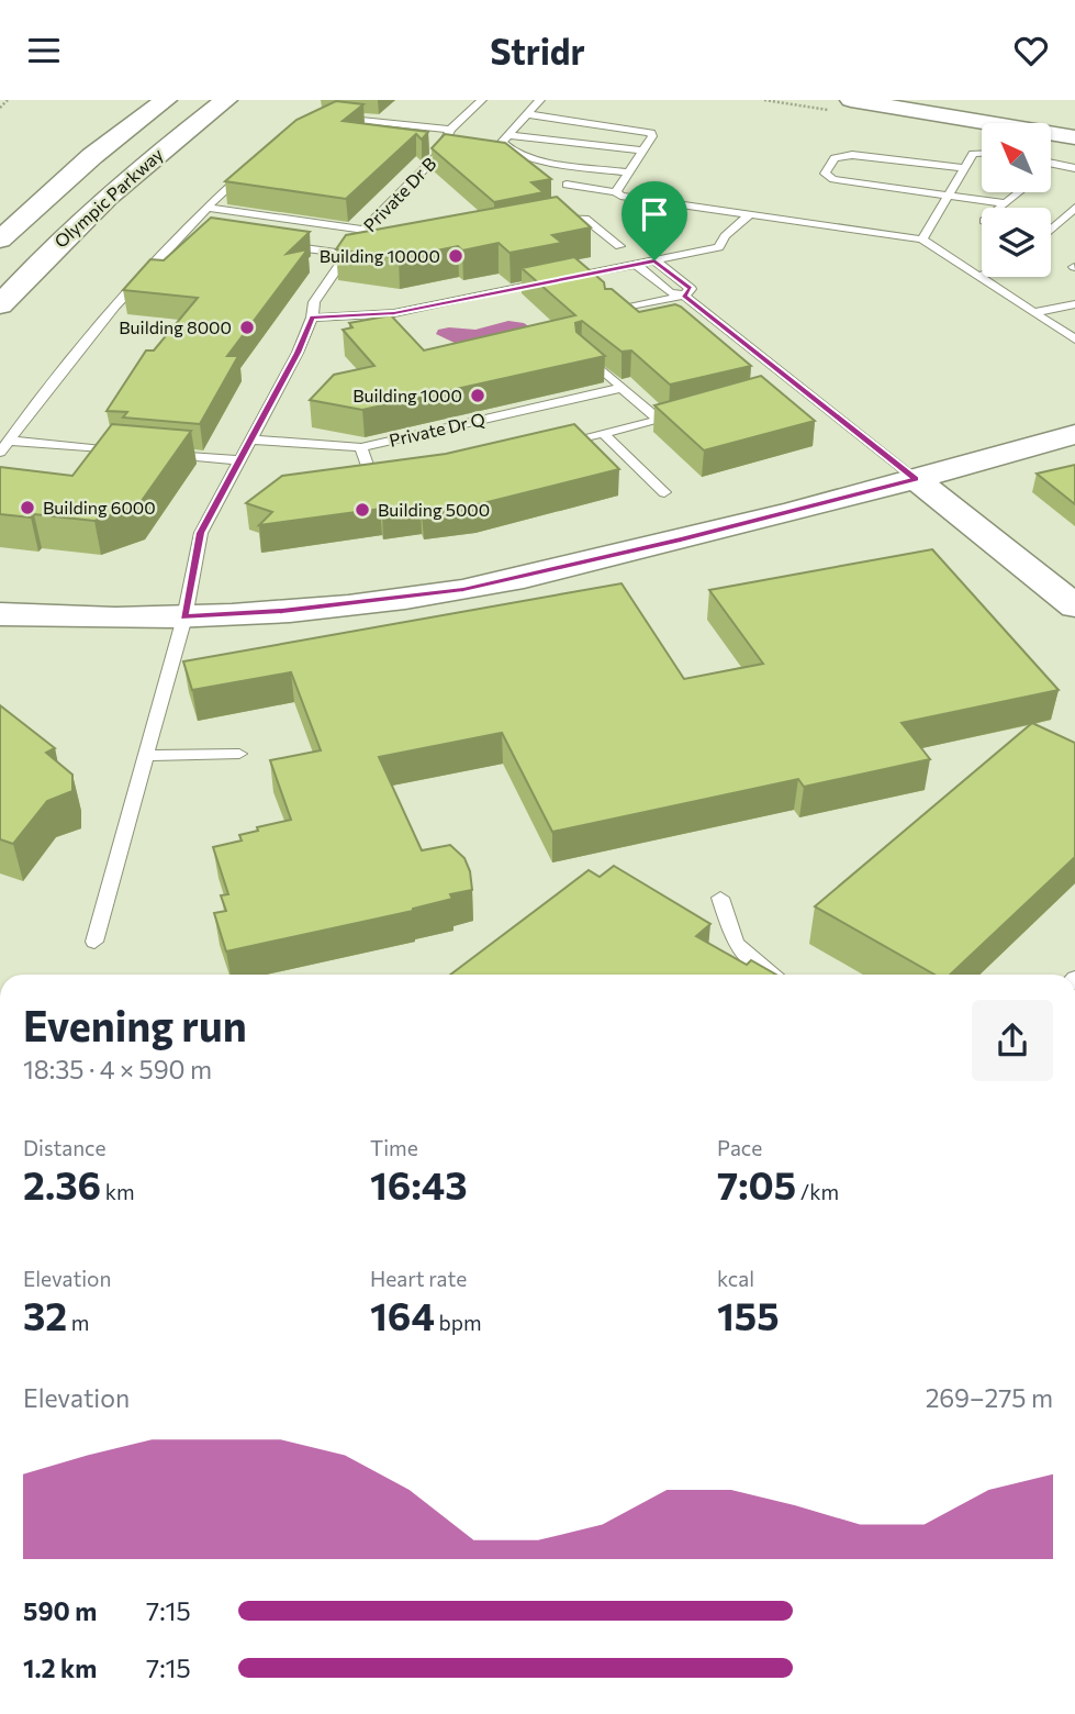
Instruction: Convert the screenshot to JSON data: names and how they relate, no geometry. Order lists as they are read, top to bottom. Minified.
{"streets":{"main road":["Olympic Parkway"],"lane":["Private Dr B","Private Dr Q"]},"crossings":[["Private Dr B","Private Dr Q"]],"places":["Building 10000","Building 8000","Building 1000","Building 6000","Building 5000"],"north":"top left","page":{"header":"Stridr","heading":["Evening run","18:35 · 4 × 590 m"],"stats":[["Distance","2.36 km"],["Time","16:43"],["Pace","7:05 /km"],["Elevation","32 m"],["Heart rate","164 bpm"],["kcal","155"]],"chart":["Elevation","269–275 m"],"list":[{"name":"590 m","note":"7:15"},{"name":"1.2 km","note":"7:15"}]}}
